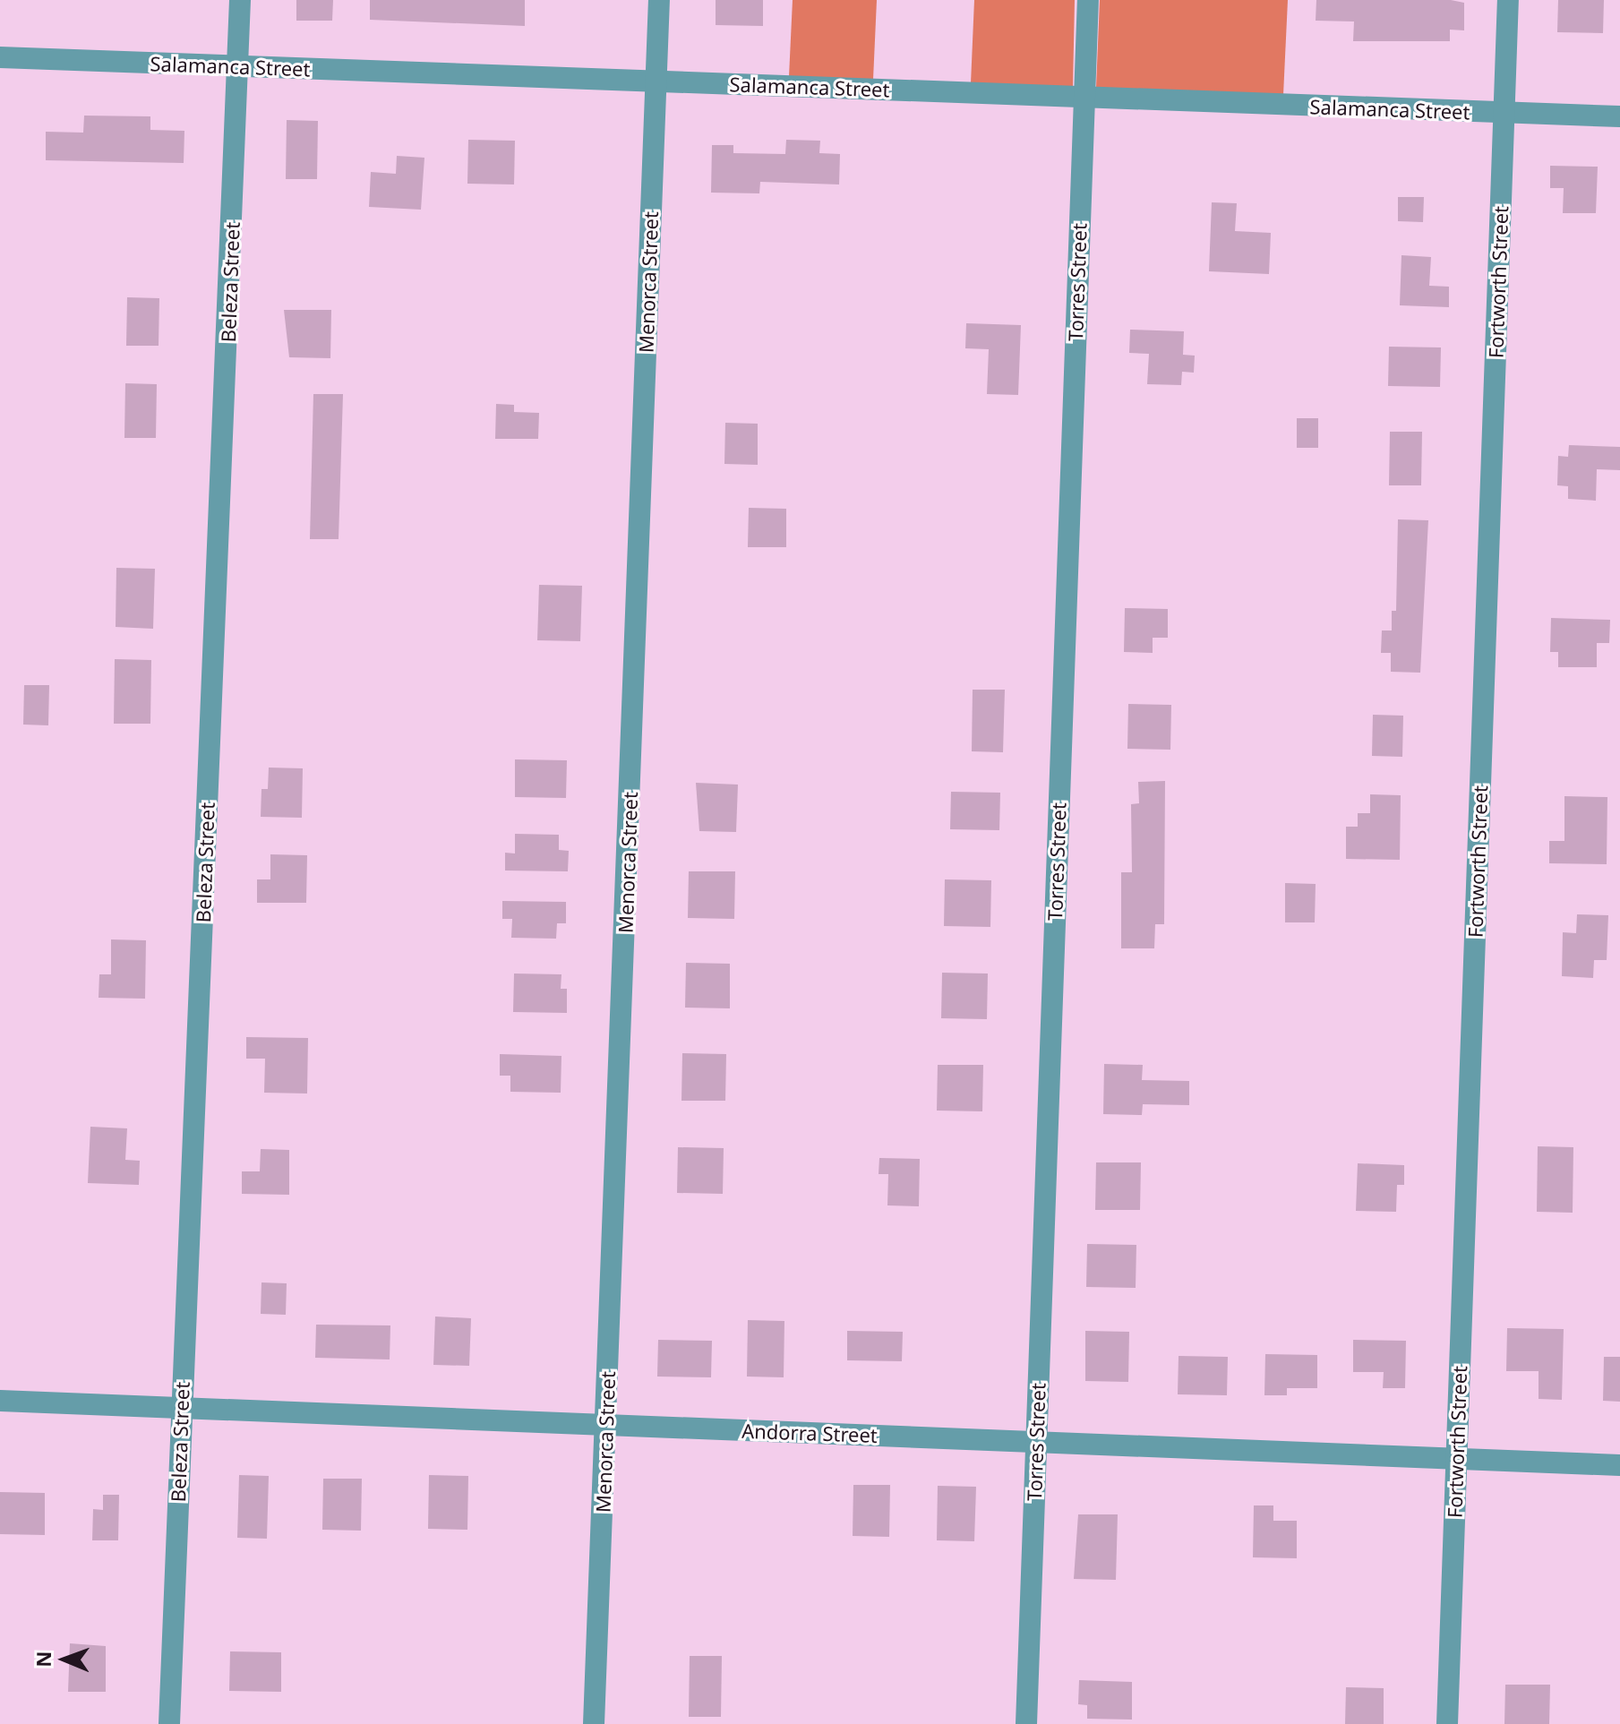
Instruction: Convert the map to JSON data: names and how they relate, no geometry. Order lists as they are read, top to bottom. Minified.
{"streets":{"street":["Salamanca Street","Beleza Street","Menorca Street","Torres Street","Fortworth Street","Andorra Street"]},"crossings":[["Salamanca Street","Beleza Street"],["Salamanca Street","Menorca Street"],["Salamanca Street","Torres Street"],["Salamanca Street","Fortworth Street"],["Beleza Street","Andorra Street"],["Menorca Street","Andorra Street"],["Torres Street","Andorra Street"],["Fortworth Street","Andorra Street"]],"north":"left"}
